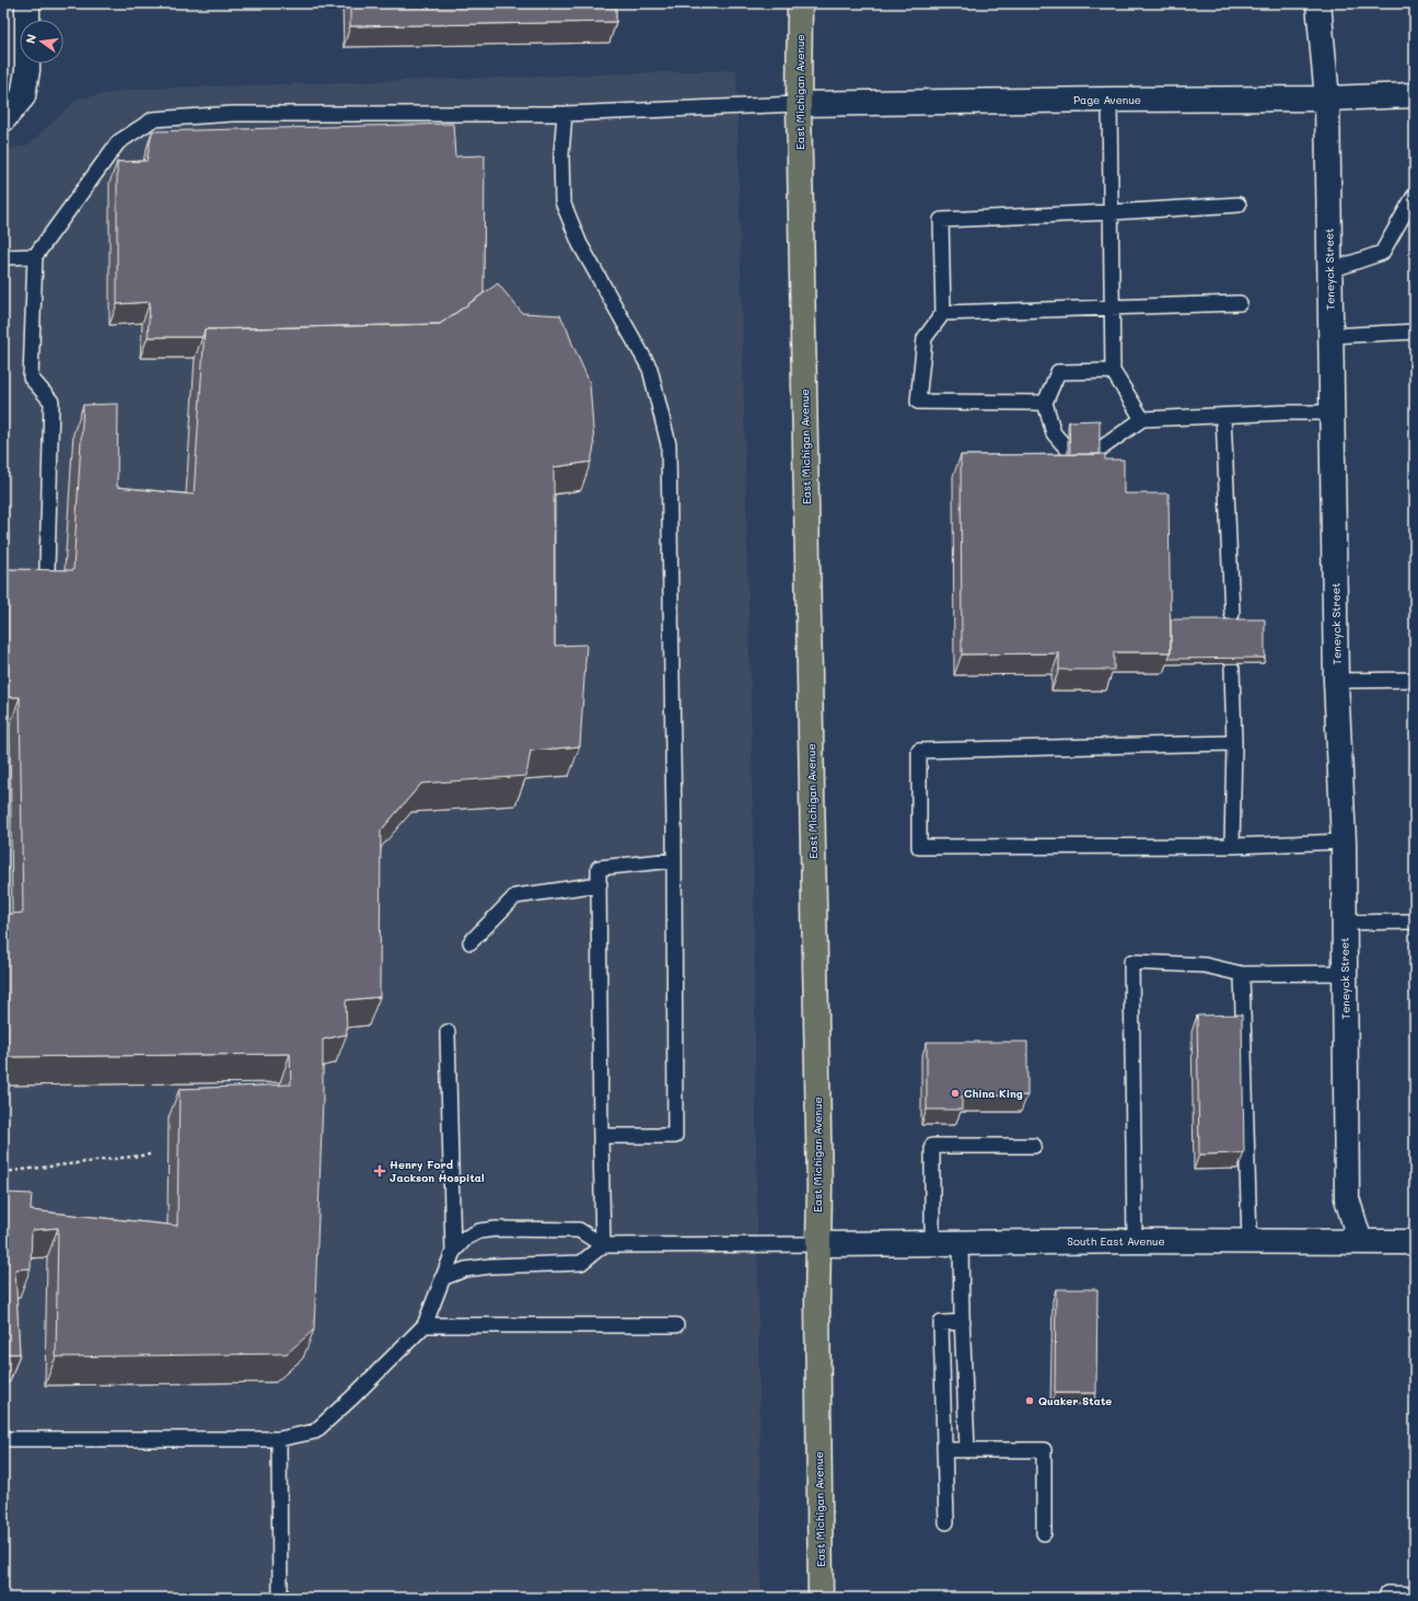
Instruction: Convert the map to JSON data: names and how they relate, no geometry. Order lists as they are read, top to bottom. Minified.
{"streets":{"main road":["East Michigan Avenue"],"street":["Page Avenue","Teneyck Street","South East Avenue"]},"crossings":[["East Michigan Avenue","Page Avenue"],["East Michigan Avenue","South East Avenue"],["Page Avenue","Teneyck Street"],["Teneyck Street","South East Avenue"]],"places":{"other":["China King","Quaker State"],"health":["Henry Ford Jackson Hospital"]},"north":"left"}
